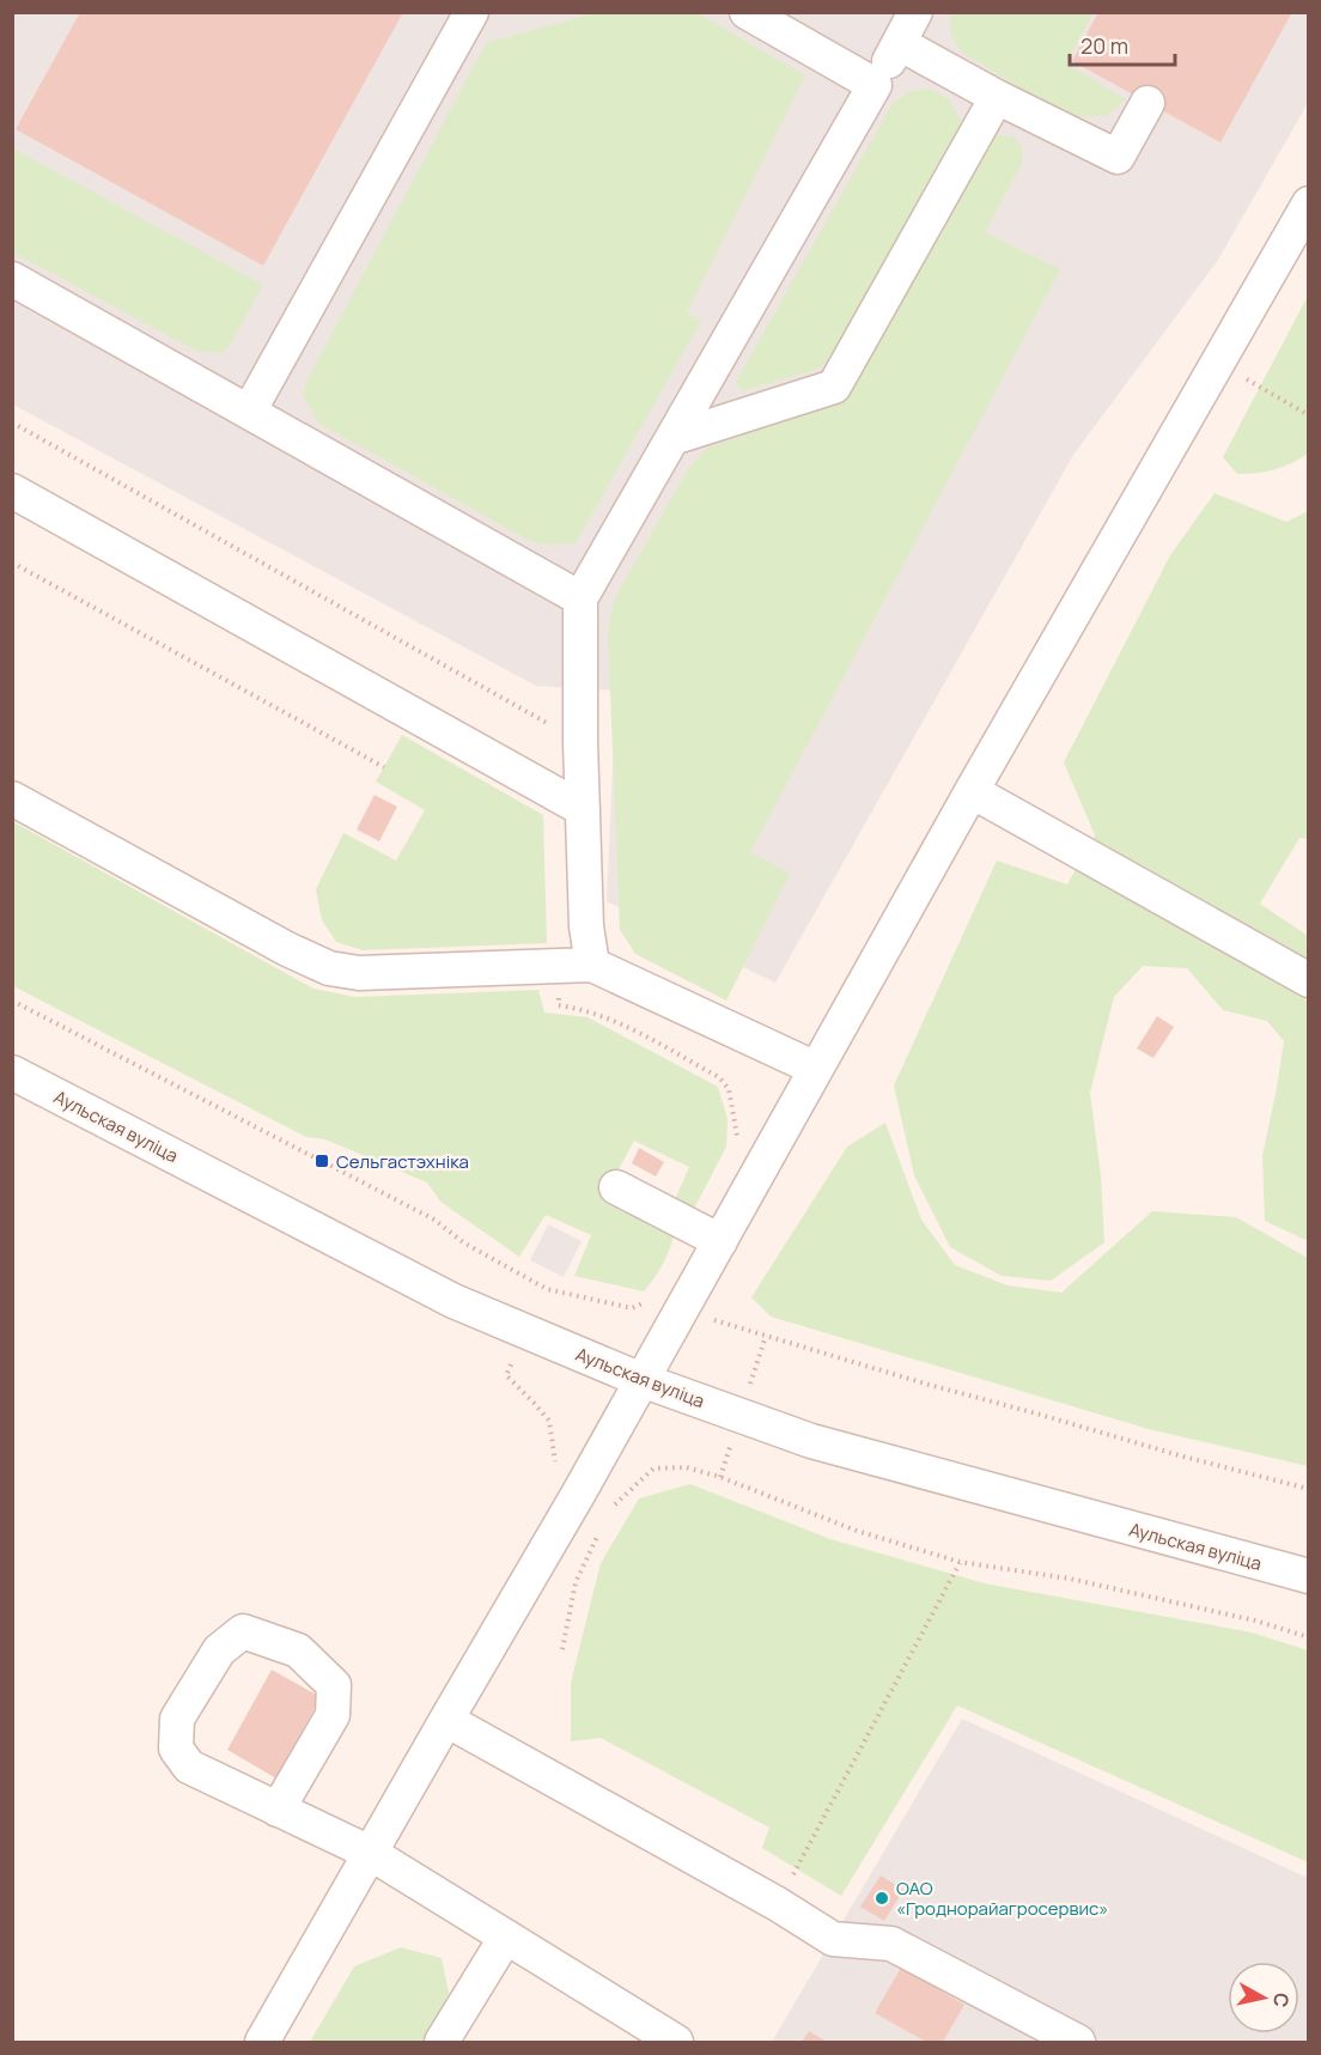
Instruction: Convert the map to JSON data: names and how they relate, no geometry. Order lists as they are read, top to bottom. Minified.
{"streets":{"street":["Аульская вуліца"]},"places":{"transit":["Сельгастэхніка"],"other":["ОАО «Гроднорайагросервис»"]},"scale_bar":"20 m","north":"right"}
